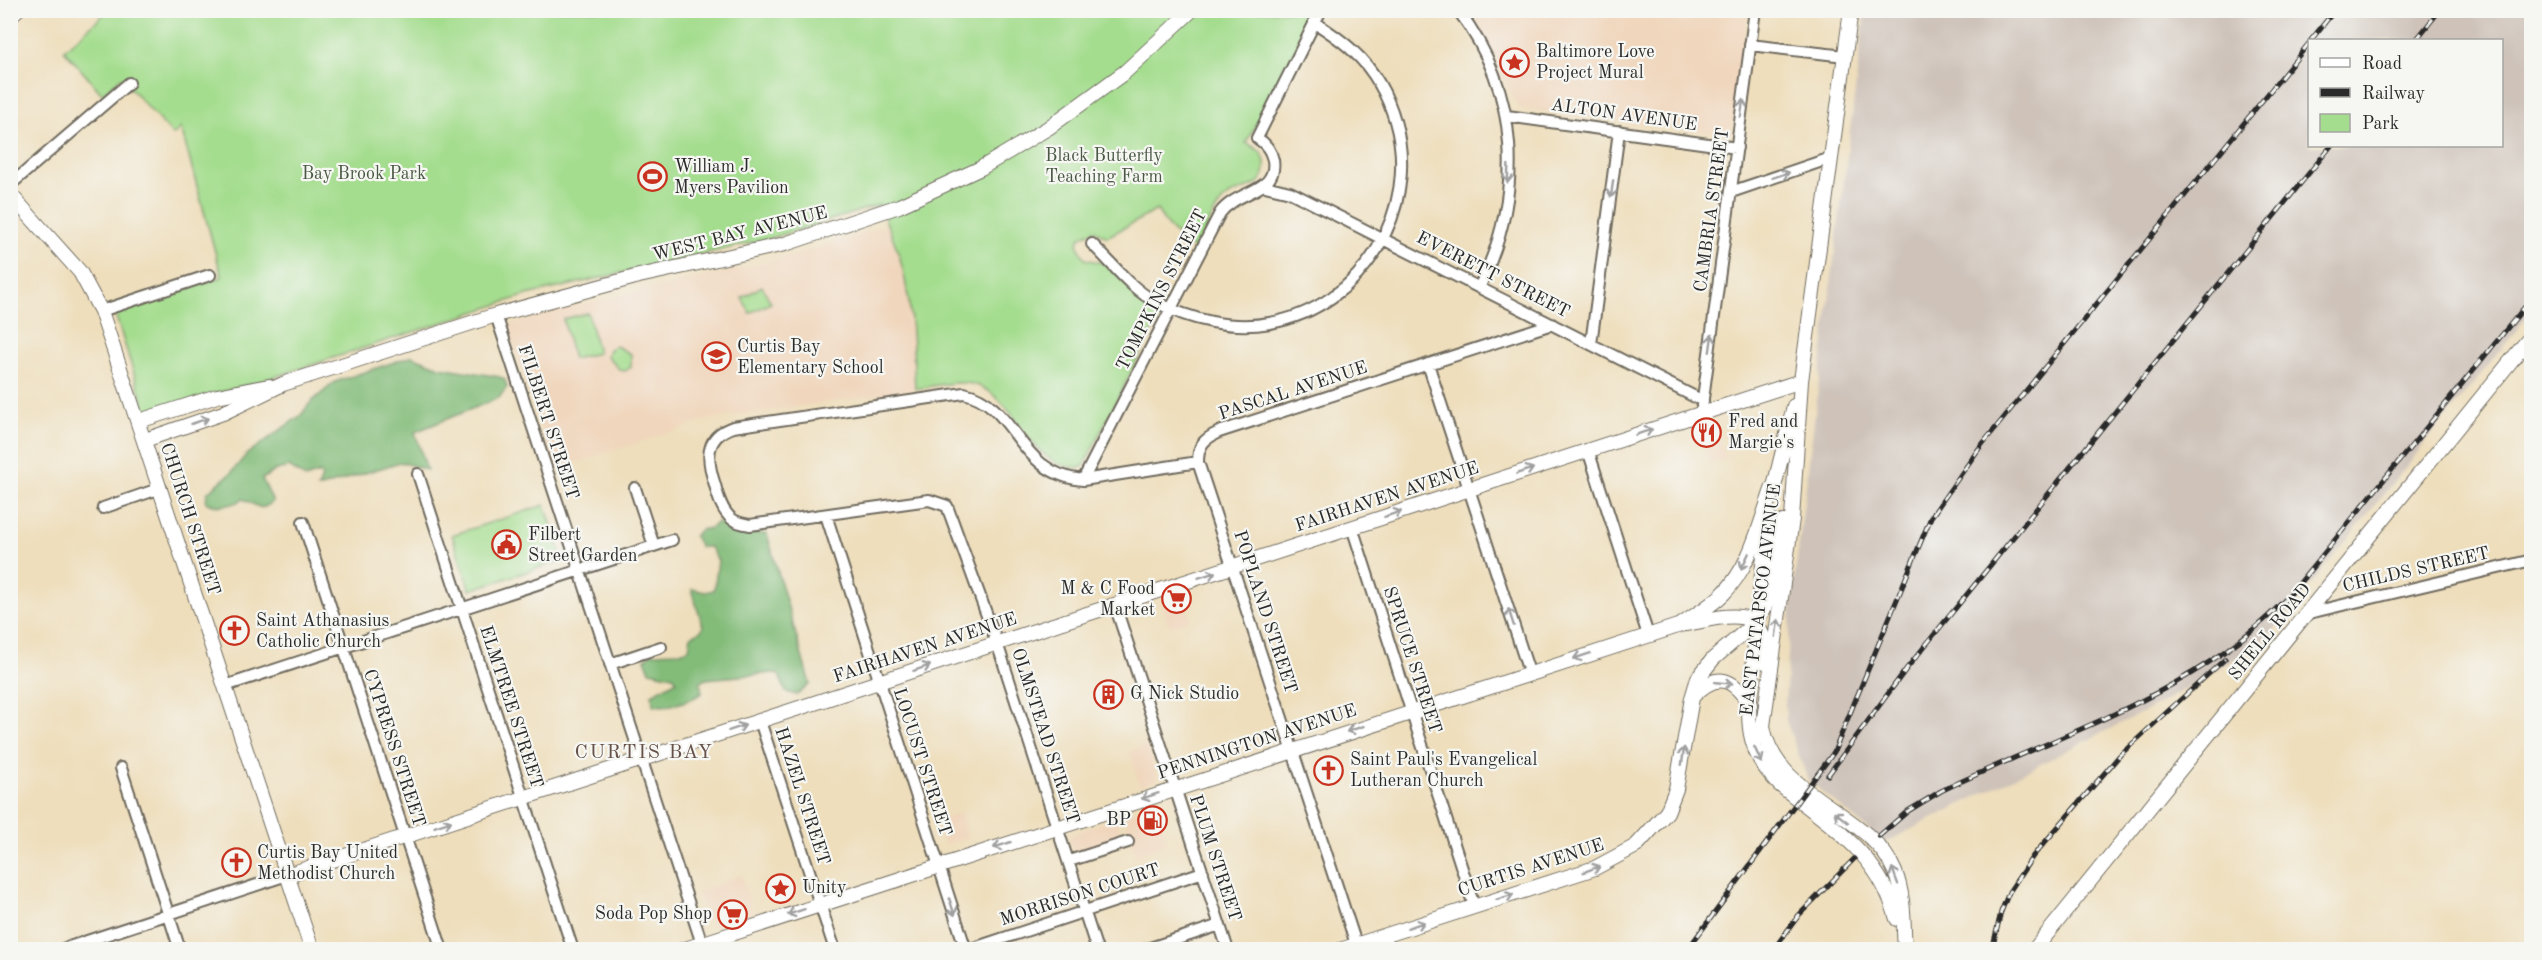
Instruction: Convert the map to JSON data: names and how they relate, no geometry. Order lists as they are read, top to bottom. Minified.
{"streets":{"main road":["WEST BAY AVENUE","FAIRHAVEN AVENUE","CHURCH STREET","EAST PATAPSCO AVENUE","SHELL ROAD","PENNINGTON AVENUE","CURTIS AVENUE"],"street":["ALTON AVENUE","CAMBRIA STREET","EVERETT STREET","TOMPKINS STREET","PASCAL AVENUE","FILBERT STREET","CHILDS STREET","POPLAND STREET","SPRUCE STREET","ELMTREE STREET","OLMSTEAD STREET","CYPRESS STREET","LOCUST STREET","HAZEL STREET","PLUM STREET","MORRISON COURT"]},"crossings":[["ALTON AVENUE","CAMBRIA STREET"],["CAMBRIA STREET","EVERETT STREET"],["CAMBRIA STREET","FAIRHAVEN AVENUE"],["WEST BAY AVENUE","FILBERT STREET"],["WEST BAY AVENUE","CHURCH STREET"],["EVERETT STREET","TOMPKINS STREET"],["EVERETT STREET","PASCAL AVENUE"],["EVERETT STREET","FAIRHAVEN AVENUE"],["PASCAL AVENUE","POPLAND STREET"],["FILBERT STREET","FAIRHAVEN AVENUE"],["FILBERT STREET","PENNINGTON AVENUE"],["FAIRHAVEN AVENUE","CHURCH STREET"],["FAIRHAVEN AVENUE","EAST PATAPSCO AVENUE"],["FAIRHAVEN AVENUE","POPLAND STREET"],["FAIRHAVEN AVENUE","SPRUCE STREET"],["FAIRHAVEN AVENUE","ELMTREE STREET"],["FAIRHAVEN AVENUE","OLMSTEAD STREET"],["FAIRHAVEN AVENUE","CYPRESS STREET"],["FAIRHAVEN AVENUE","LOCUST STREET"],["FAIRHAVEN AVENUE","HAZEL STREET"],["FAIRHAVEN AVENUE","PLUM STREET"],["CHILDS STREET","SHELL ROAD"],["EAST PATAPSCO AVENUE","PENNINGTON AVENUE"],["EAST PATAPSCO AVENUE","CURTIS AVENUE"],["POPLAND STREET","PENNINGTON AVENUE"],["POPLAND STREET","CURTIS AVENUE"],["SPRUCE STREET","PENNINGTON AVENUE"],["SPRUCE STREET","CURTIS AVENUE"],["OLMSTEAD STREET","PENNINGTON AVENUE"],["OLMSTEAD STREET","LOCUST STREET"],["OLMSTEAD STREET","MORRISON COURT"],["PENNINGTON AVENUE","LOCUST STREET"],["PENNINGTON AVENUE","HAZEL STREET"],["PENNINGTON AVENUE","PLUM STREET"],["LOCUST STREET","MORRISON COURT"],["PLUM STREET","MORRISON COURT"]],"one_way":["CAMBRIA STREET","FAIRHAVEN AVENUE","PENNINGTON AVENUE","CURTIS AVENUE"],"districts":["CURTIS BAY"],"parks":["Black Butterfly Teaching Farm","Bay Brook Park"],"places":{"place":["Baltimore Love Project Mural","Unity"],"sports":["William J. Myers Pavilion"],"school or university":["Curtis Bay Elementary School"],"restaurant":["Fred and Margie's"],"public building":["Filbert Street Garden"],"supermarket":["M & C Food Market","Soda Pop Shop"],"church":["Saint Athanasius Catholic Church","Saint Paul's Evangelical Lutheran Church","Curtis Bay United Methodist Church"],"building":["G Nick Studio"],"fuel station":["BP"]},"legend":["Road","Railway","Park"]}
